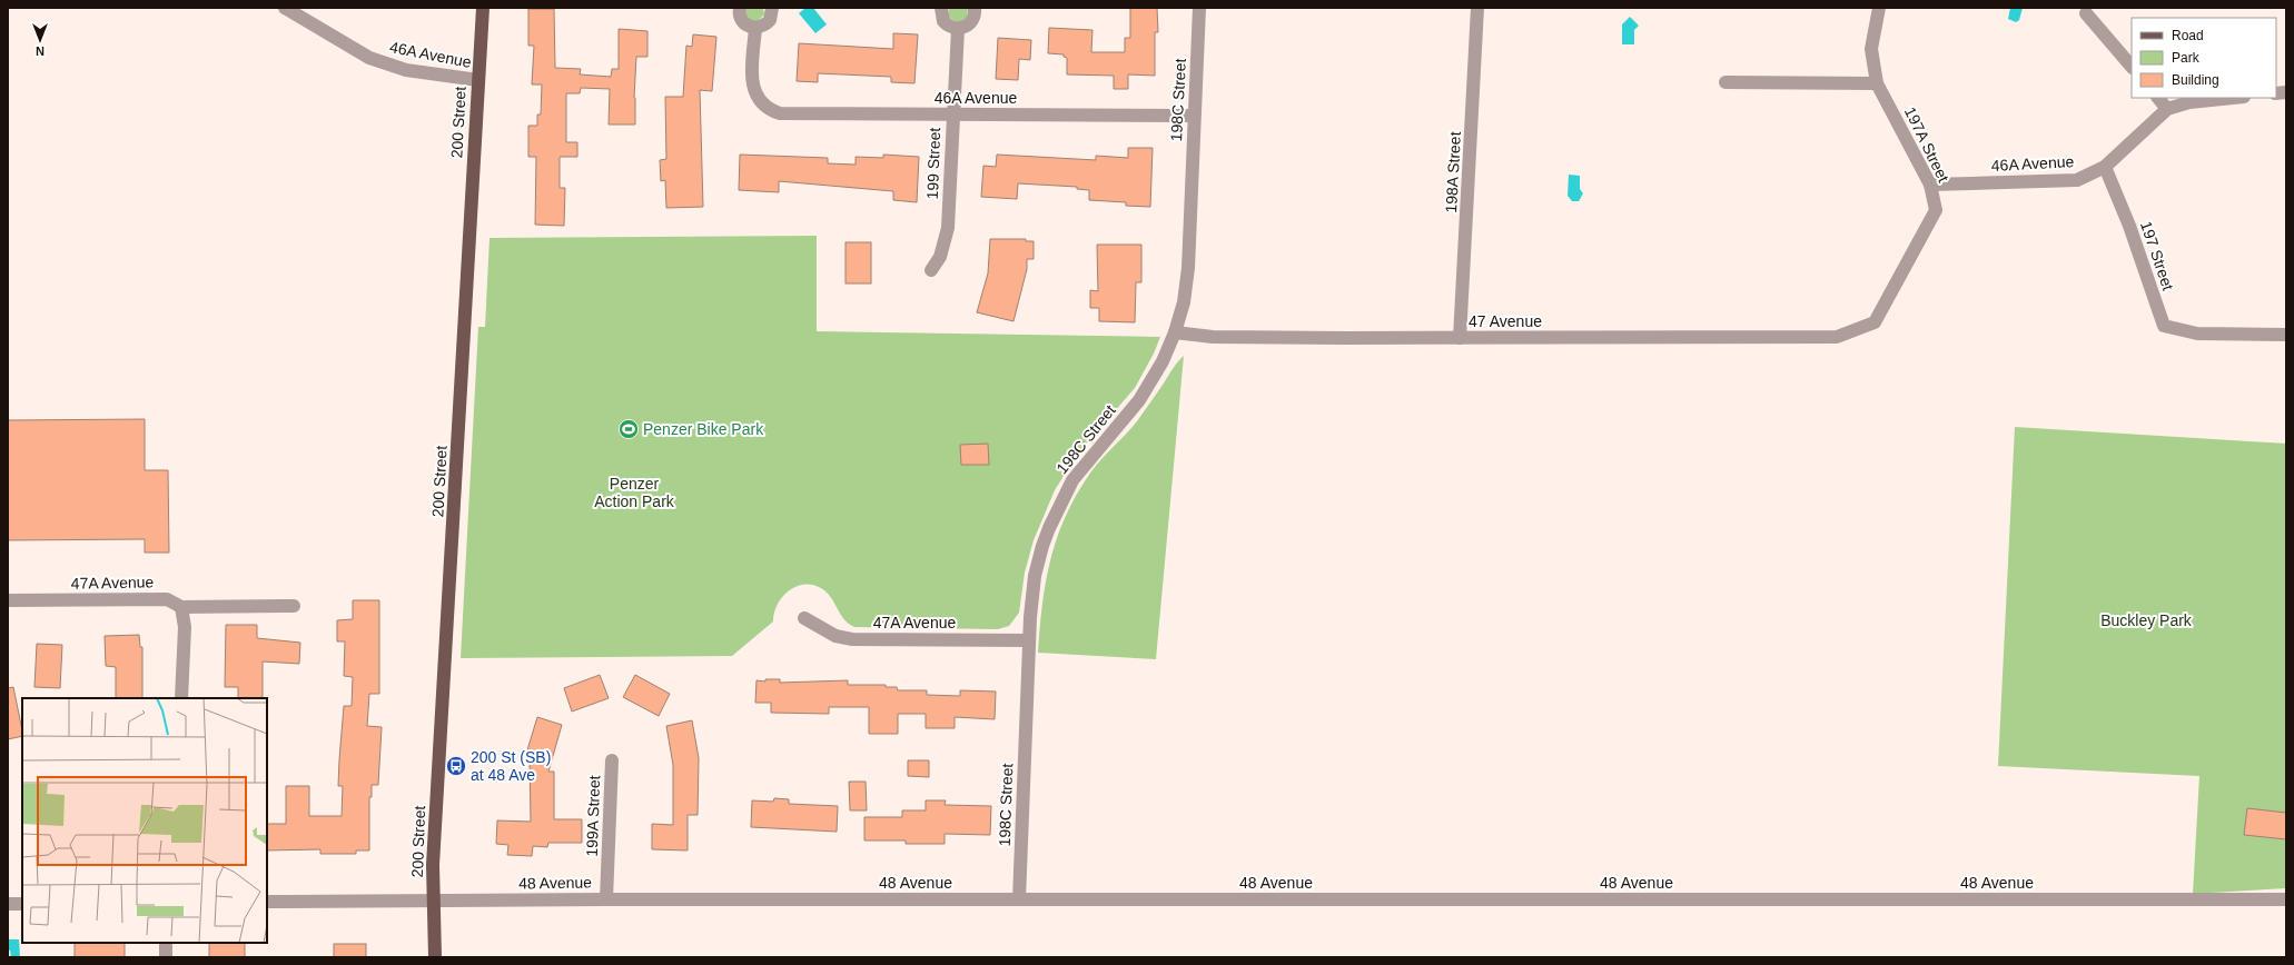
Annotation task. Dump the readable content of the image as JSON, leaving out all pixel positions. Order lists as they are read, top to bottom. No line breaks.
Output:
{"streets":{"main road":["200 Street"],"street":["46A Avenue","198C Street","197A Street","199 Street","198A Street","197 Street","47 Avenue","47A Avenue","199A Street","48 Avenue"]},"crossings":[["46A Avenue","198C Street"],["46A Avenue","200 Street"],["46A Avenue","197A Street"],["46A Avenue","199 Street"],["46A Avenue","197 Street"],["198C Street","47 Avenue"],["198C Street","47A Avenue"],["198C Street","48 Avenue"],["200 Street","48 Avenue"],["197A Street","47 Avenue"],["198A Street","47 Avenue"],["199A Street","48 Avenue"]],"parks":["Penzer Action Park","Buckley Park"],"places":{"sports":["Penzer Bike Park"],"bus stop":["200 St (SB) at 48 Ave"]},"legend":["Road","Park","Building"],"north":"bottom"}
